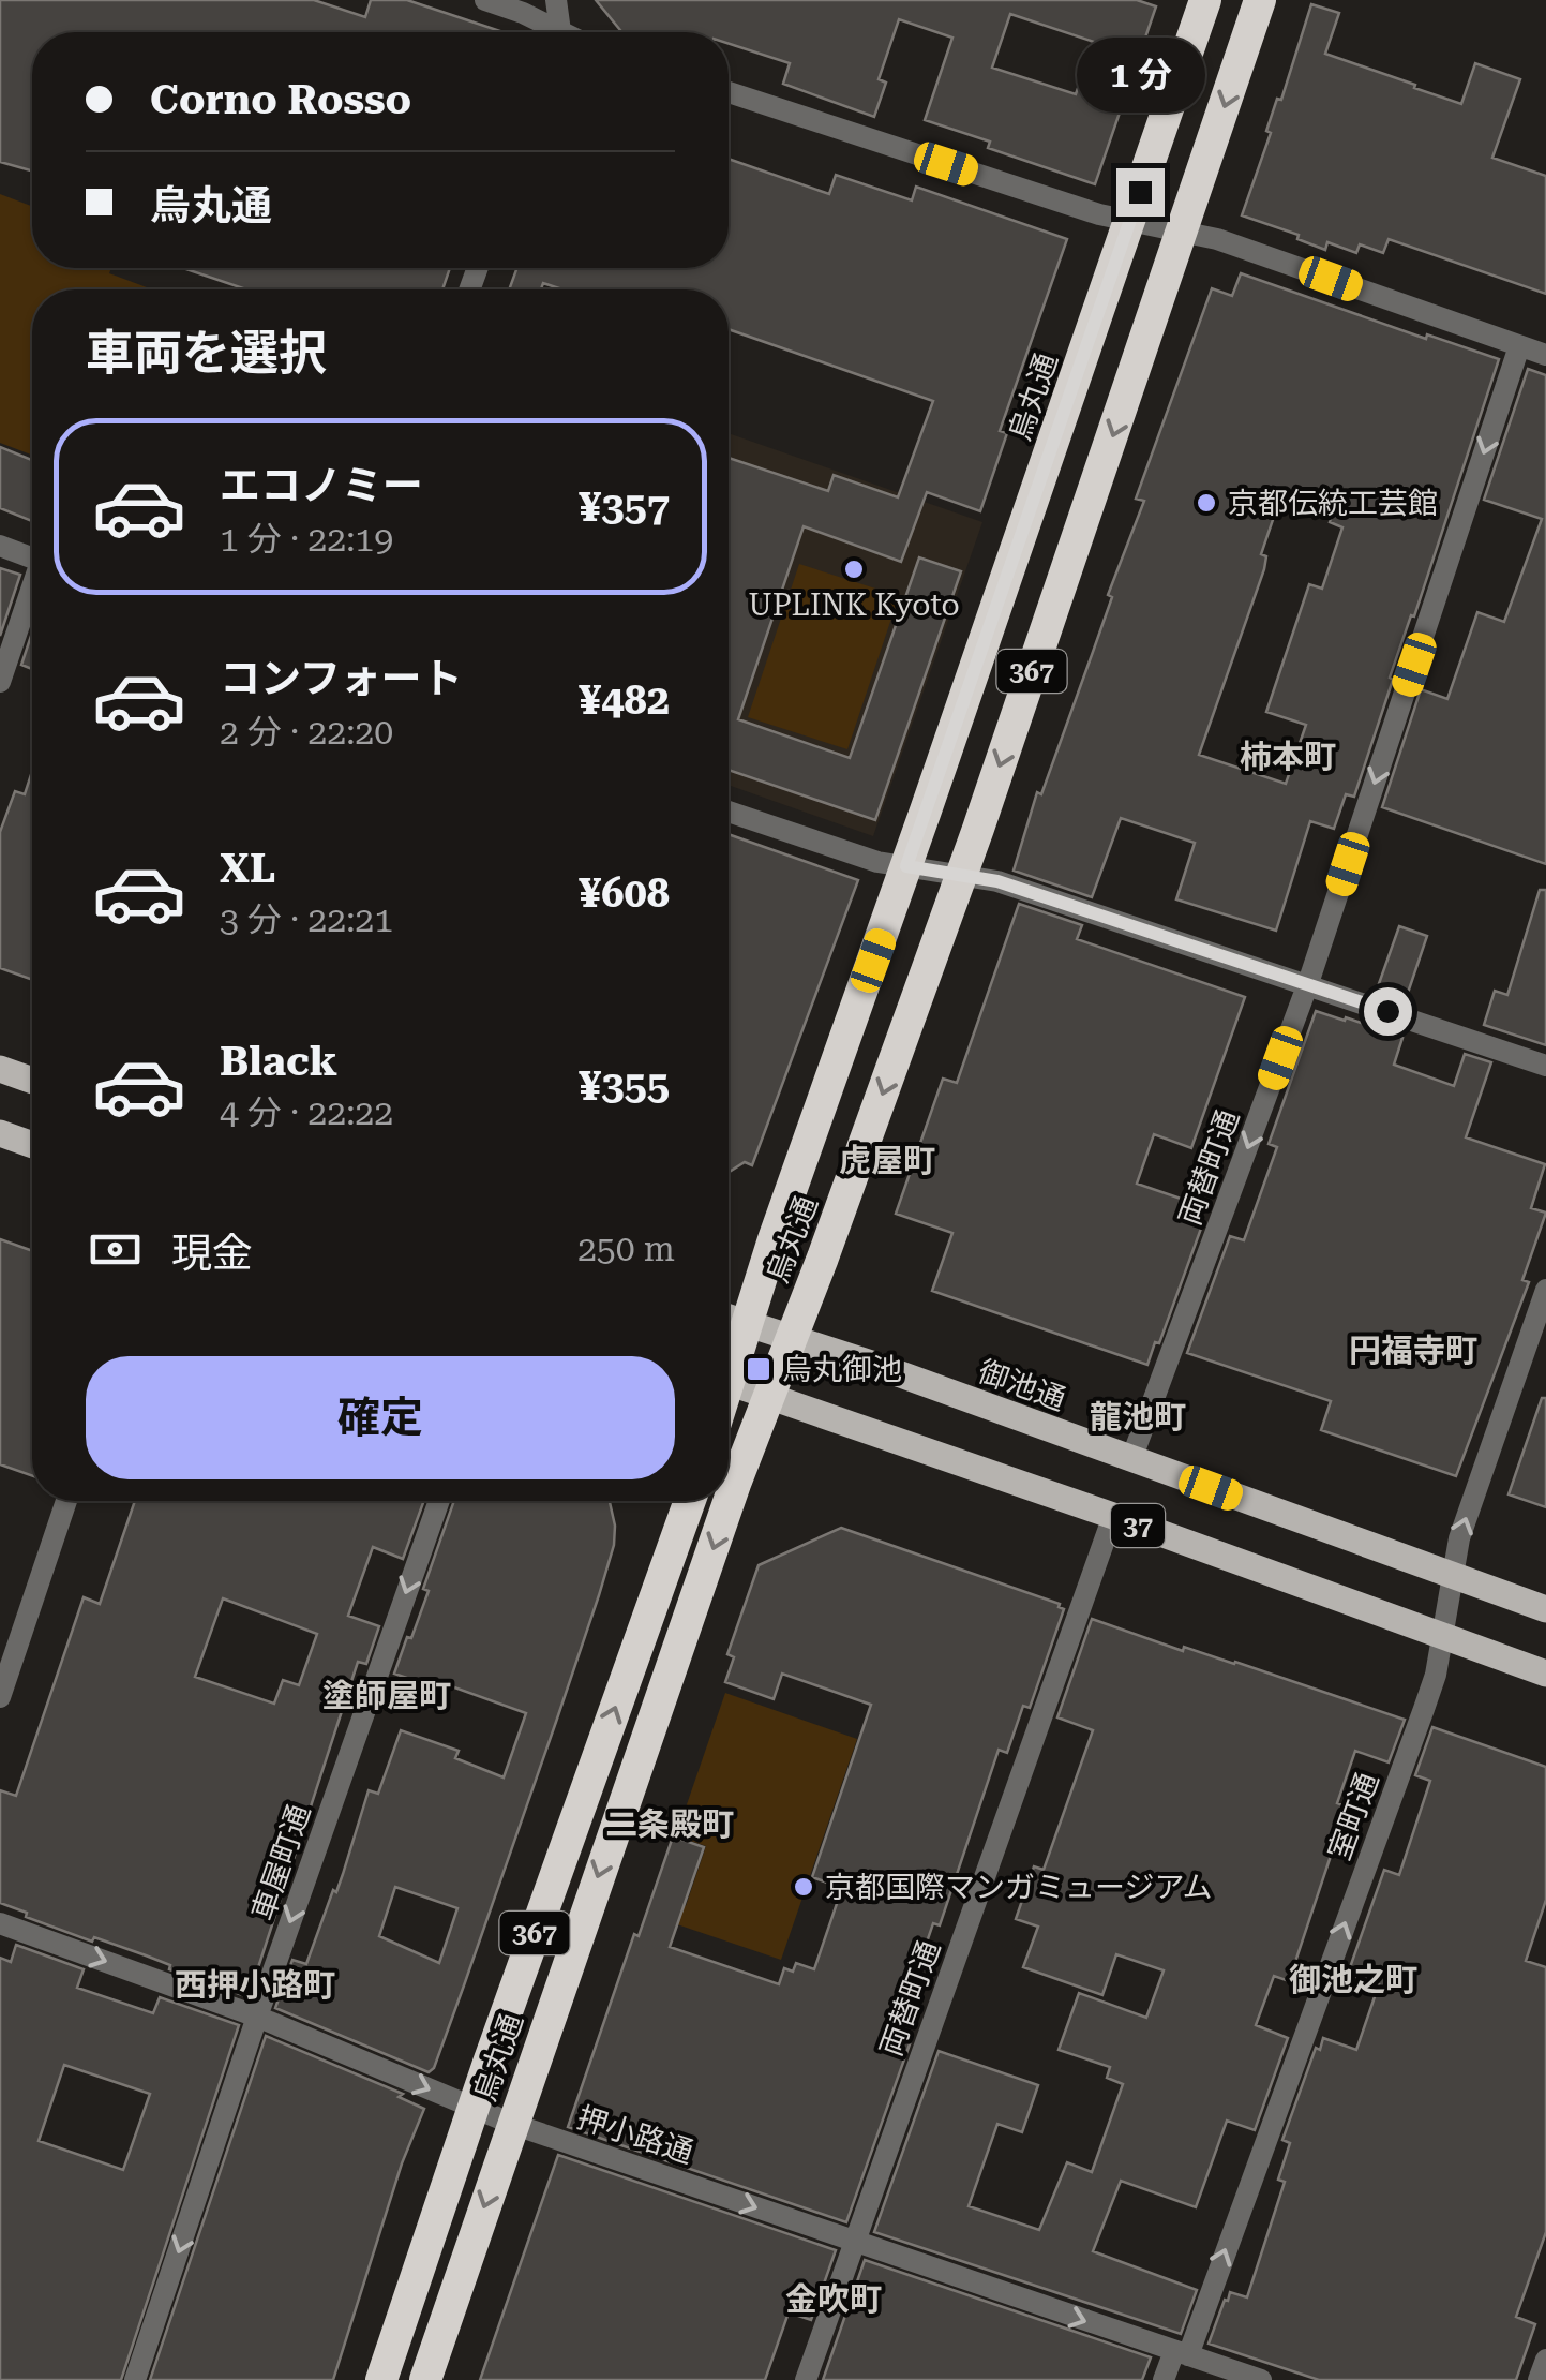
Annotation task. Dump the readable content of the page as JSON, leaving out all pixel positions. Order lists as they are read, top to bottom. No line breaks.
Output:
{"streets":{"highway":["烏丸通","367"],"main road":["御池通","37"],"street":["両替町通","室町通","車屋町通","押小路通"]},"crossings":[["烏丸通","御池通"],["烏丸通","37"],["烏丸通","押小路通"],["両替町通","御池通"],["両替町通","37"],["両替町通","押小路通"],["御池通","室町通"],["37","室町通"],["室町通","押小路通"],["車屋町通","押小路通"]],"one_way":["両替町通","室町通","車屋町通","押小路通"],"districts":["柿本町","虎屋町","円福寺町","龍池町","塗師屋町","二条殿町","御池之町","西押小路町","金吹町"],"places":{"other":["京都伝統工芸館","UPLINK Kyoto","京都国際マンガミュージアム"],"transit":["烏丸御池"]},"page":{"banner":["Corno Rosso","烏丸通"],"bubble":"1 分","heading":"車両を選択","list":[{"name":"エコノミー","note":"1 分 · 22:19","value":"¥357"},{"name":"コンフォート","note":"2 分 · 22:20","value":"¥482"},{"name":"XL","note":"3 分 · 22:21","value":"¥608"},{"name":"Black","note":"4 分 · 22:22","value":"¥355"}],"pay":["現金","250 m"],"buttons":"確定"}}
